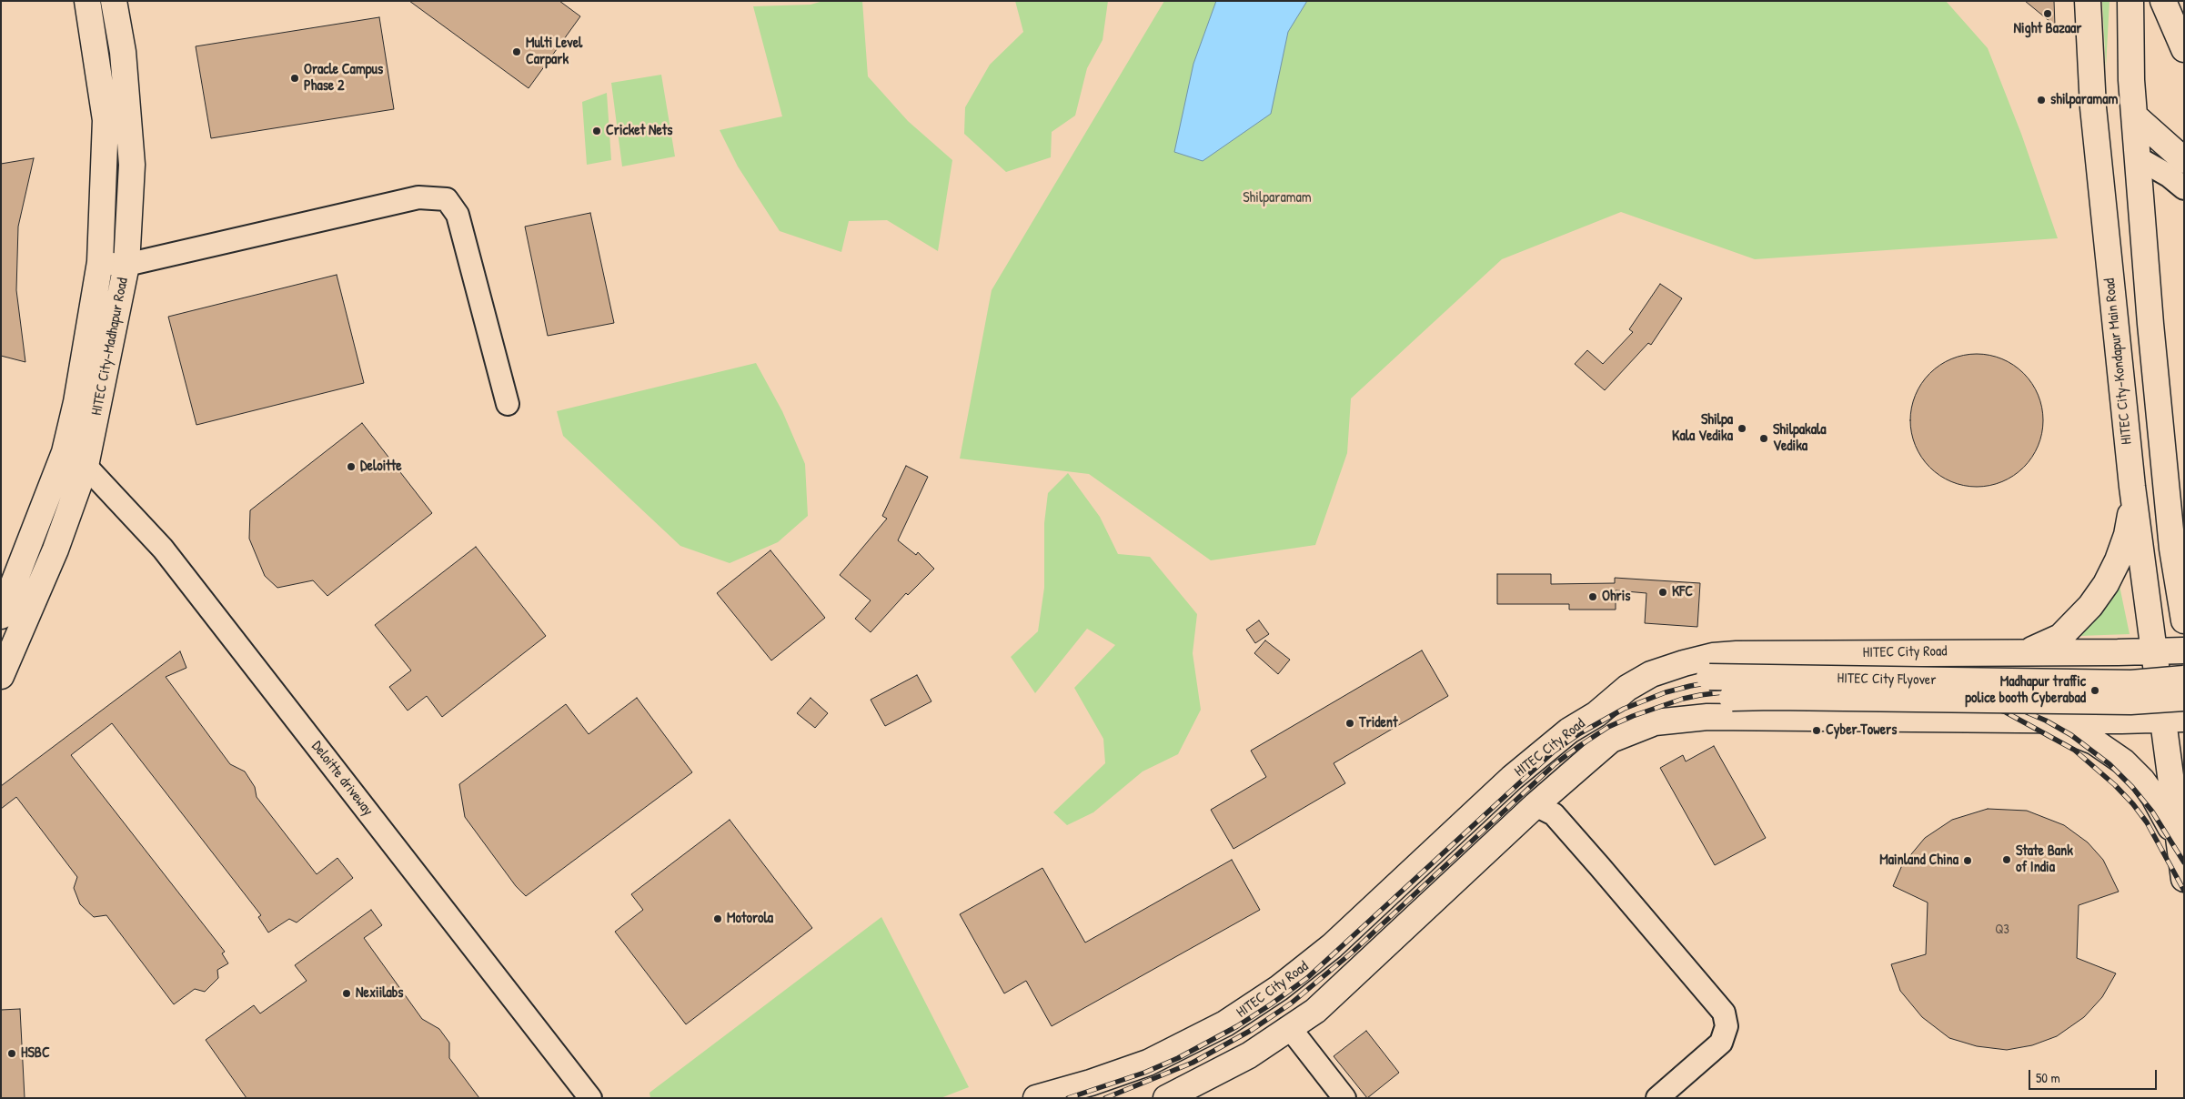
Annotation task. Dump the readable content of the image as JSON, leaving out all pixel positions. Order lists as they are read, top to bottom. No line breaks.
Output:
{"streets":{"main road":["HITEC City–Madhapur Road","HITEC City–Kondapur Main Road","HITEC City Road","HITEC City Flyover"],"street":["Deloitte driveway"]},"crossings":[["HITEC City–Madhapur Road","Deloitte driveway"],["HITEC City–Kondapur Main Road","HITEC City Road"],["HITEC City Road","HITEC City Flyover"]],"parks":["Shilparamam"],"places":["Night Bazaar","Multi Level Carpark","Oracle Campus Phase 2","shilparamam","Cricket Nets","Shilpa Kala Vedika","Shilpakala Vedika","Deloitte","KFC","Ohris","Madhapur traffic police booth Cyberabad","Trident","Cyber Towers","State Bank of India","Mainland China","Motorola","Nexiilabs","HSBC"],"house_numbers":["Q3"],"scale_bar":"50 m"}
